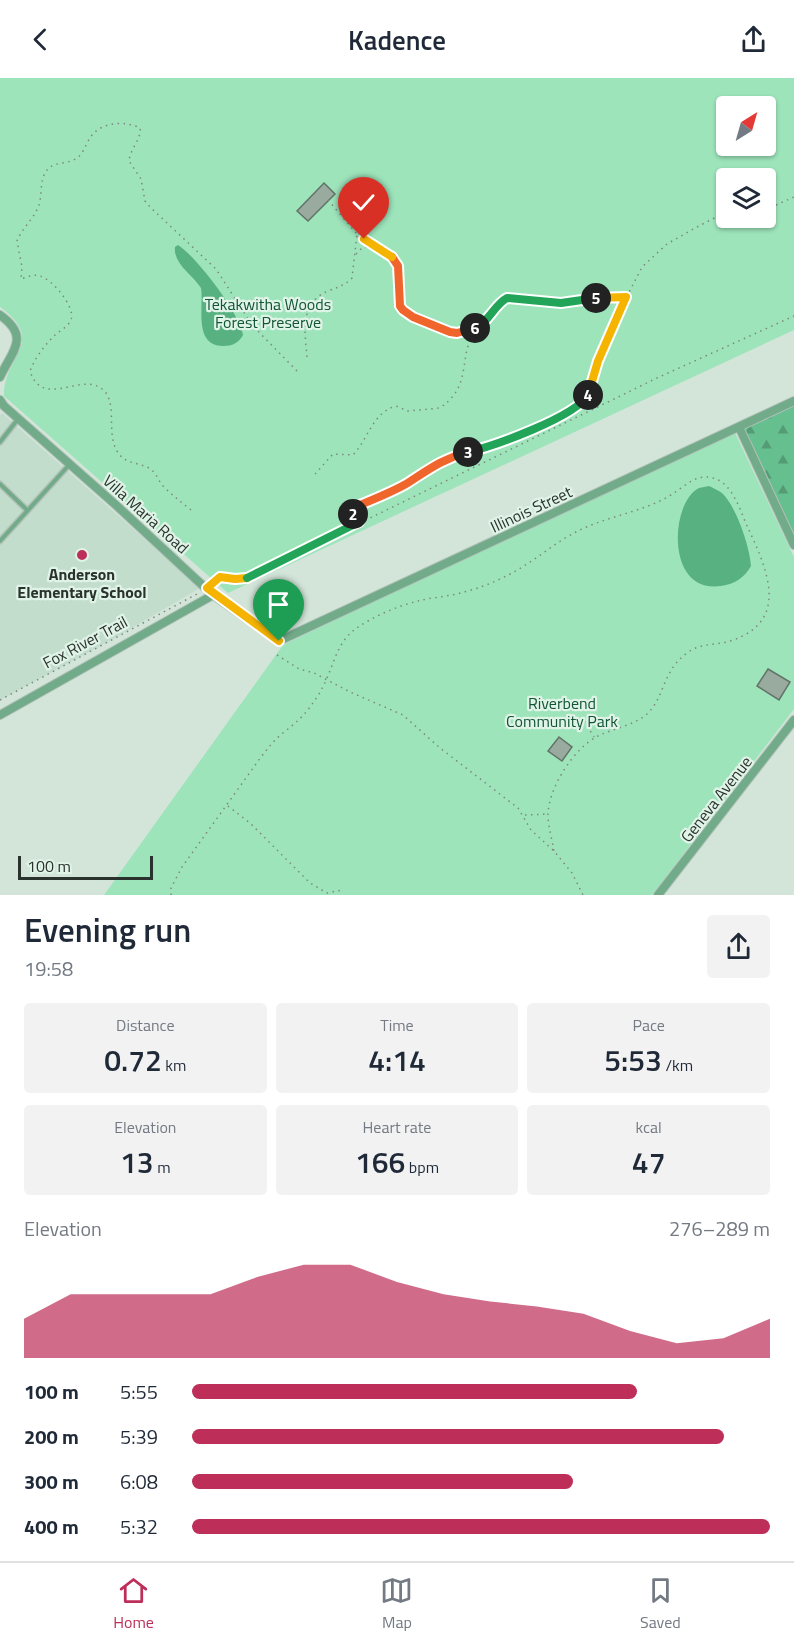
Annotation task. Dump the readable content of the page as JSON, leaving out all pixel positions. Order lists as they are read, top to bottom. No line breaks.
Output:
{"streets":{"street":["Illinois Street","Villa Maria Road","Geneva Avenue"],"path":["Fox River Trail"]},"crossings":[["Illinois Street","Villa Maria Road"],["Villa Maria Road","Fox River Trail"]],"parks":["Tekakwitha Woods Forest Preserve","Riverbend Community Park"],"places":["Anderson Elementary School"],"scale_bar":"100 m","north":"top right","page":{"header":"Kadence","pins":["5","6","4","3","2"],"scale":"100 m","heading":["Evening run","19:58"],"stats":[["Distance","0.72 km"],["Time","4:14"],["Pace","5:53 /km"],["Elevation","13 m"],["Heart rate","166 bpm"],["kcal","47"]],"chart":["Elevation","276–289 m"],"list":[{"name":"100 m","note":"5:55"},{"name":"200 m","note":"5:39"},{"name":"300 m","note":"6:08"},{"name":"400 m","note":"5:32"}],"tabs":["Home","Map","Saved"]}}
